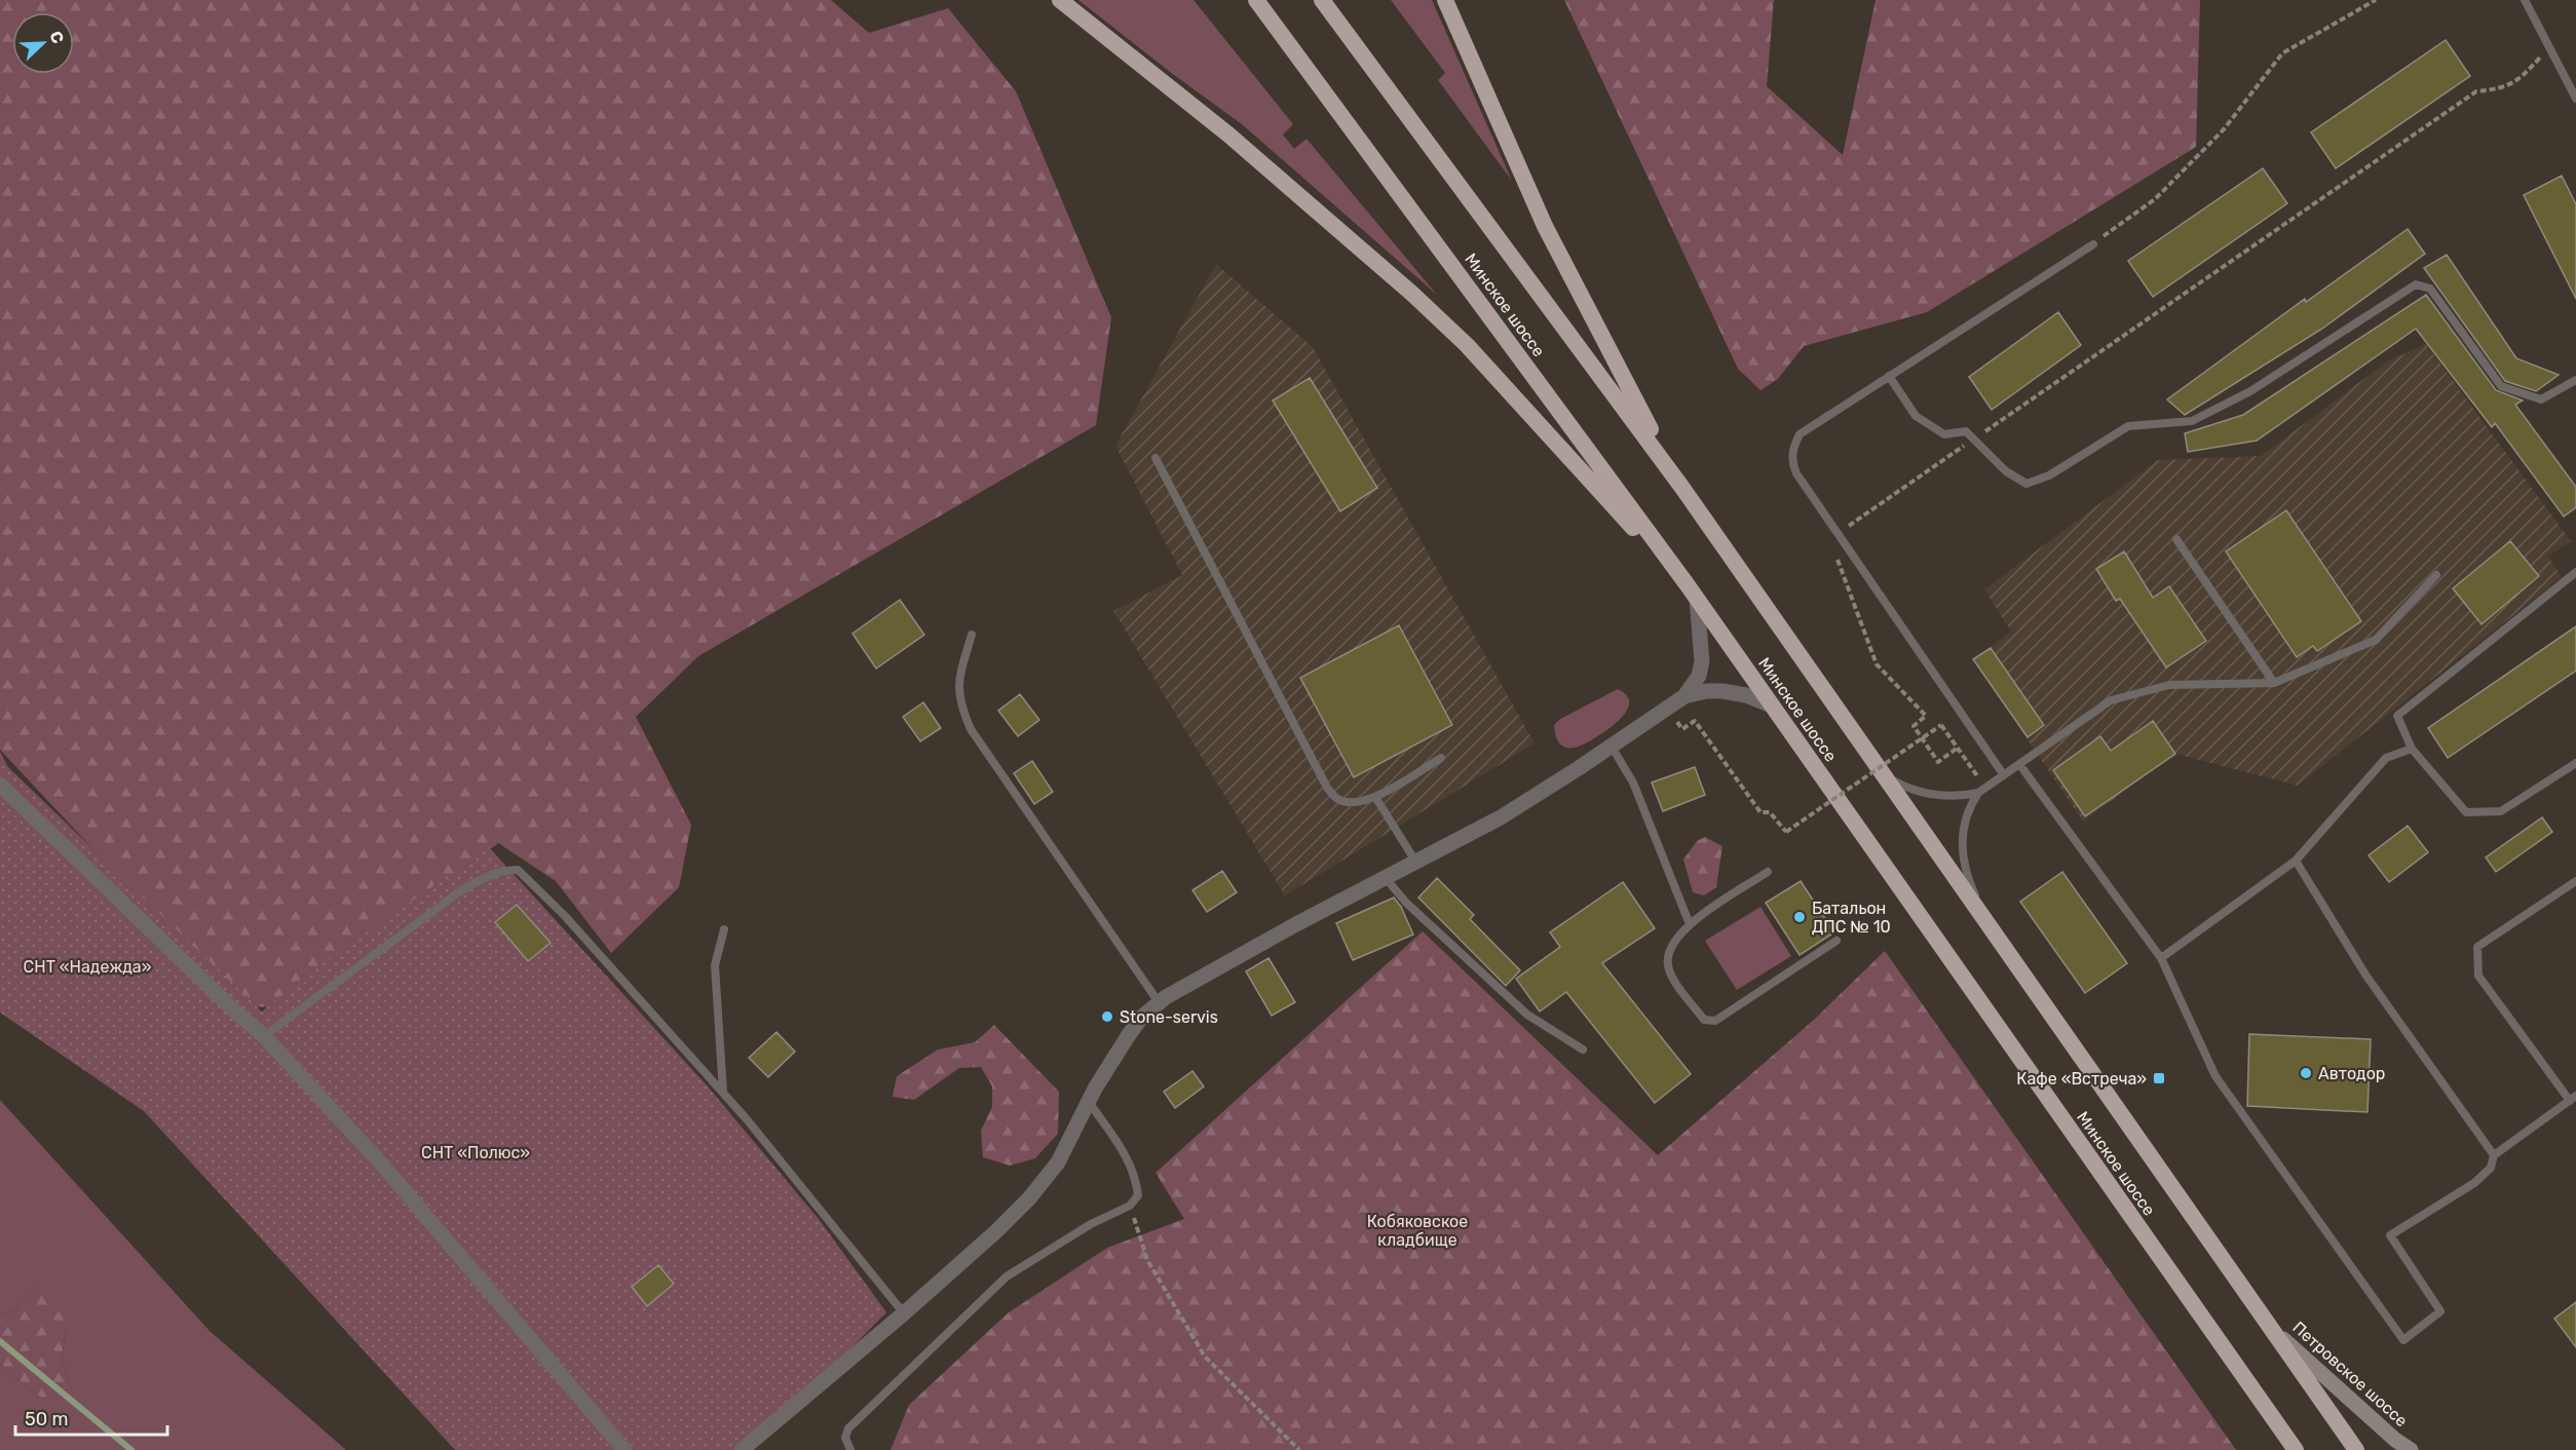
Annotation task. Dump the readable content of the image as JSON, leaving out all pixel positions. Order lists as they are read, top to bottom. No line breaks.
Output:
{"streets":{"highway":["Минское шоссе"],"main road":["Петровское шоссе"]},"crossings":[["Минское шоссе","Петровское шоссе"]],"parks":["СНТ «Надежда»","СНТ «Полюс»","Кобяковское кладбище"],"places":{"other":["Батальон ДПС № 10","Stone-servis","Автодор"],"transit":["Кафе «Встреча»"]},"scale_bar":"50 m","north":"top right"}
